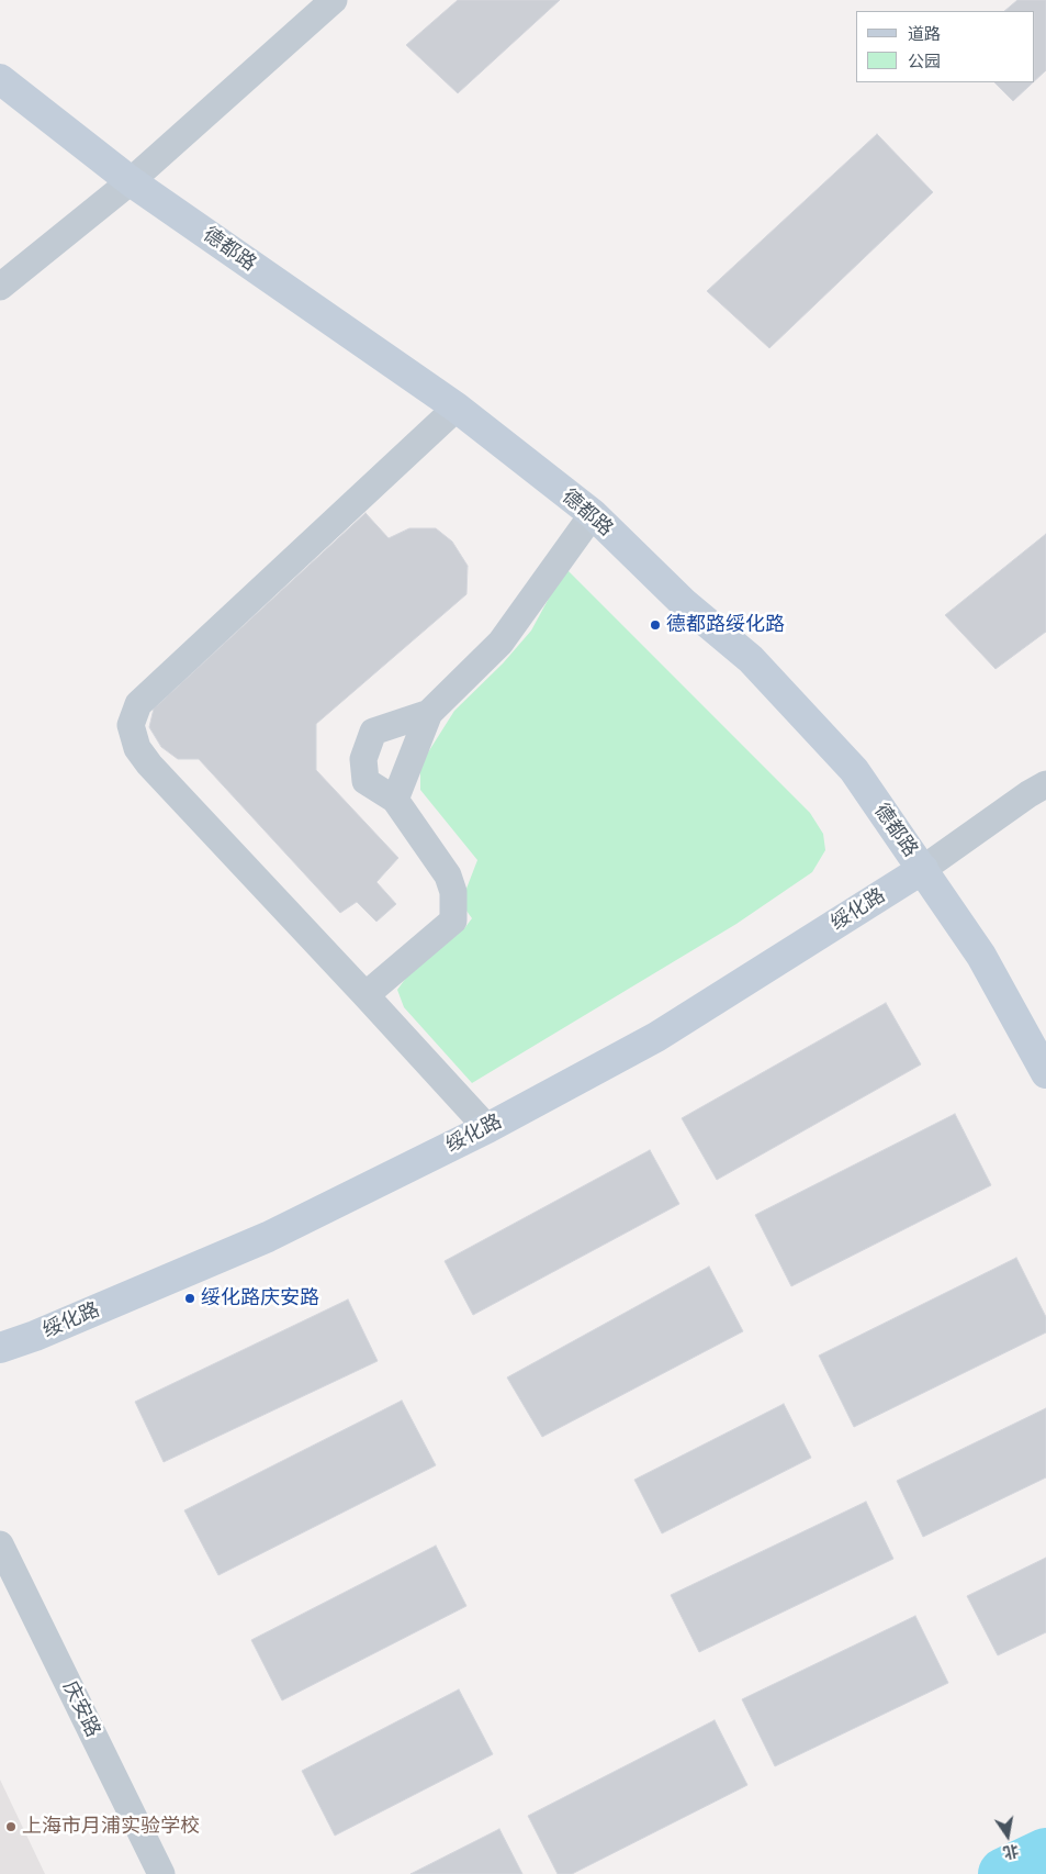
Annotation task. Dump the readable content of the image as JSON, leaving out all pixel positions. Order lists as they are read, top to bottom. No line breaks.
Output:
{"streets":{"street":["德都路","绥化路","庆安路"]},"crossings":[["德都路","绥化路"]],"places":["德都路绥化路","绥化路庆安路","上海市月浦实验学校"],"legend":["道路","公园"],"north":"bottom"}
